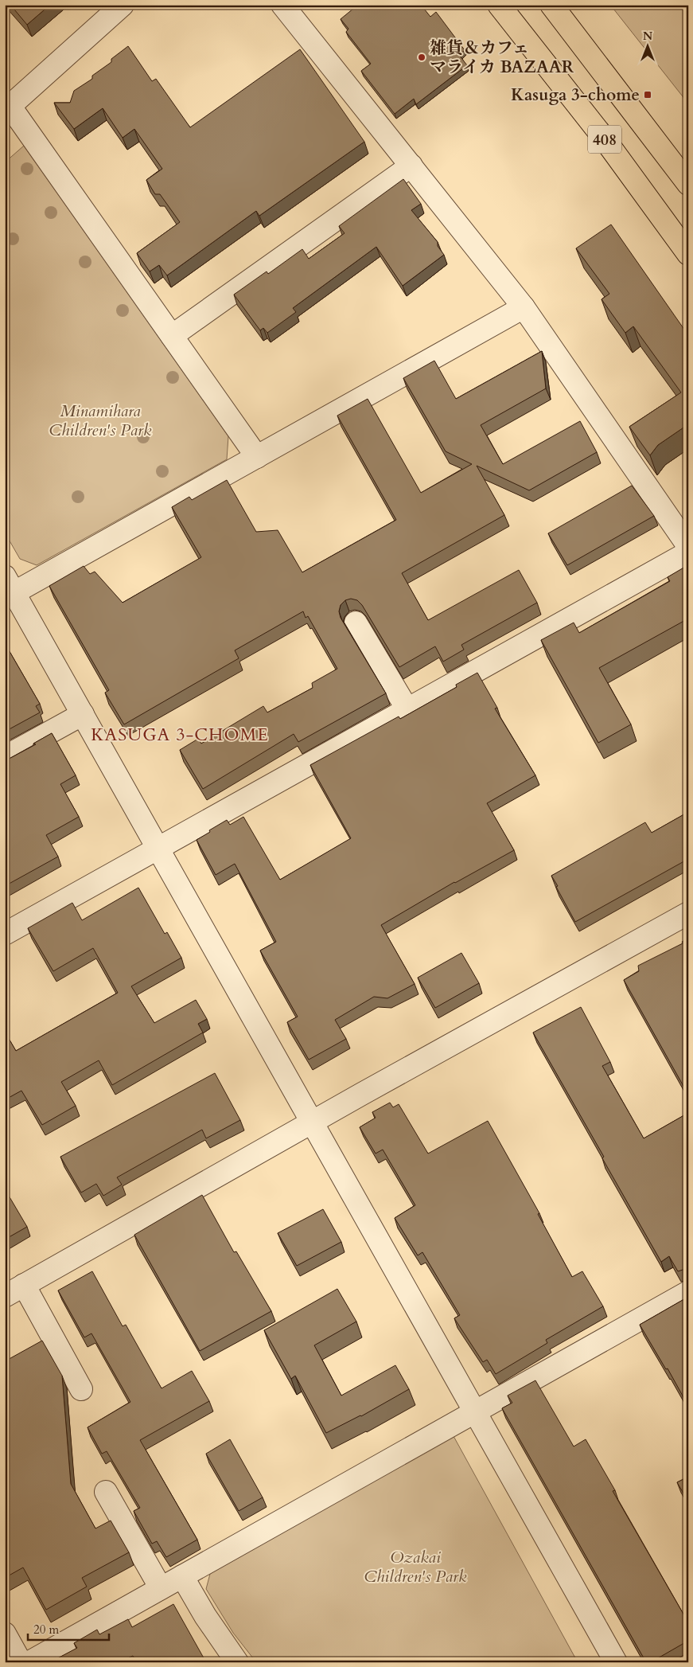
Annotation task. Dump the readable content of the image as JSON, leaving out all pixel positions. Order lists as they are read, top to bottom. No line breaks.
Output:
{"streets":{"highway":["408"]},"districts":["KASUGA 3-CHOME"],"parks":["Minamihara Children's Park","Ozakai Children's Park"],"places":{"other":["雑貨＆カフェ マライカ BAZAAR"],"transit":["Kasuga 3-chome"]},"scale_bar":"20 m","north":"top"}
